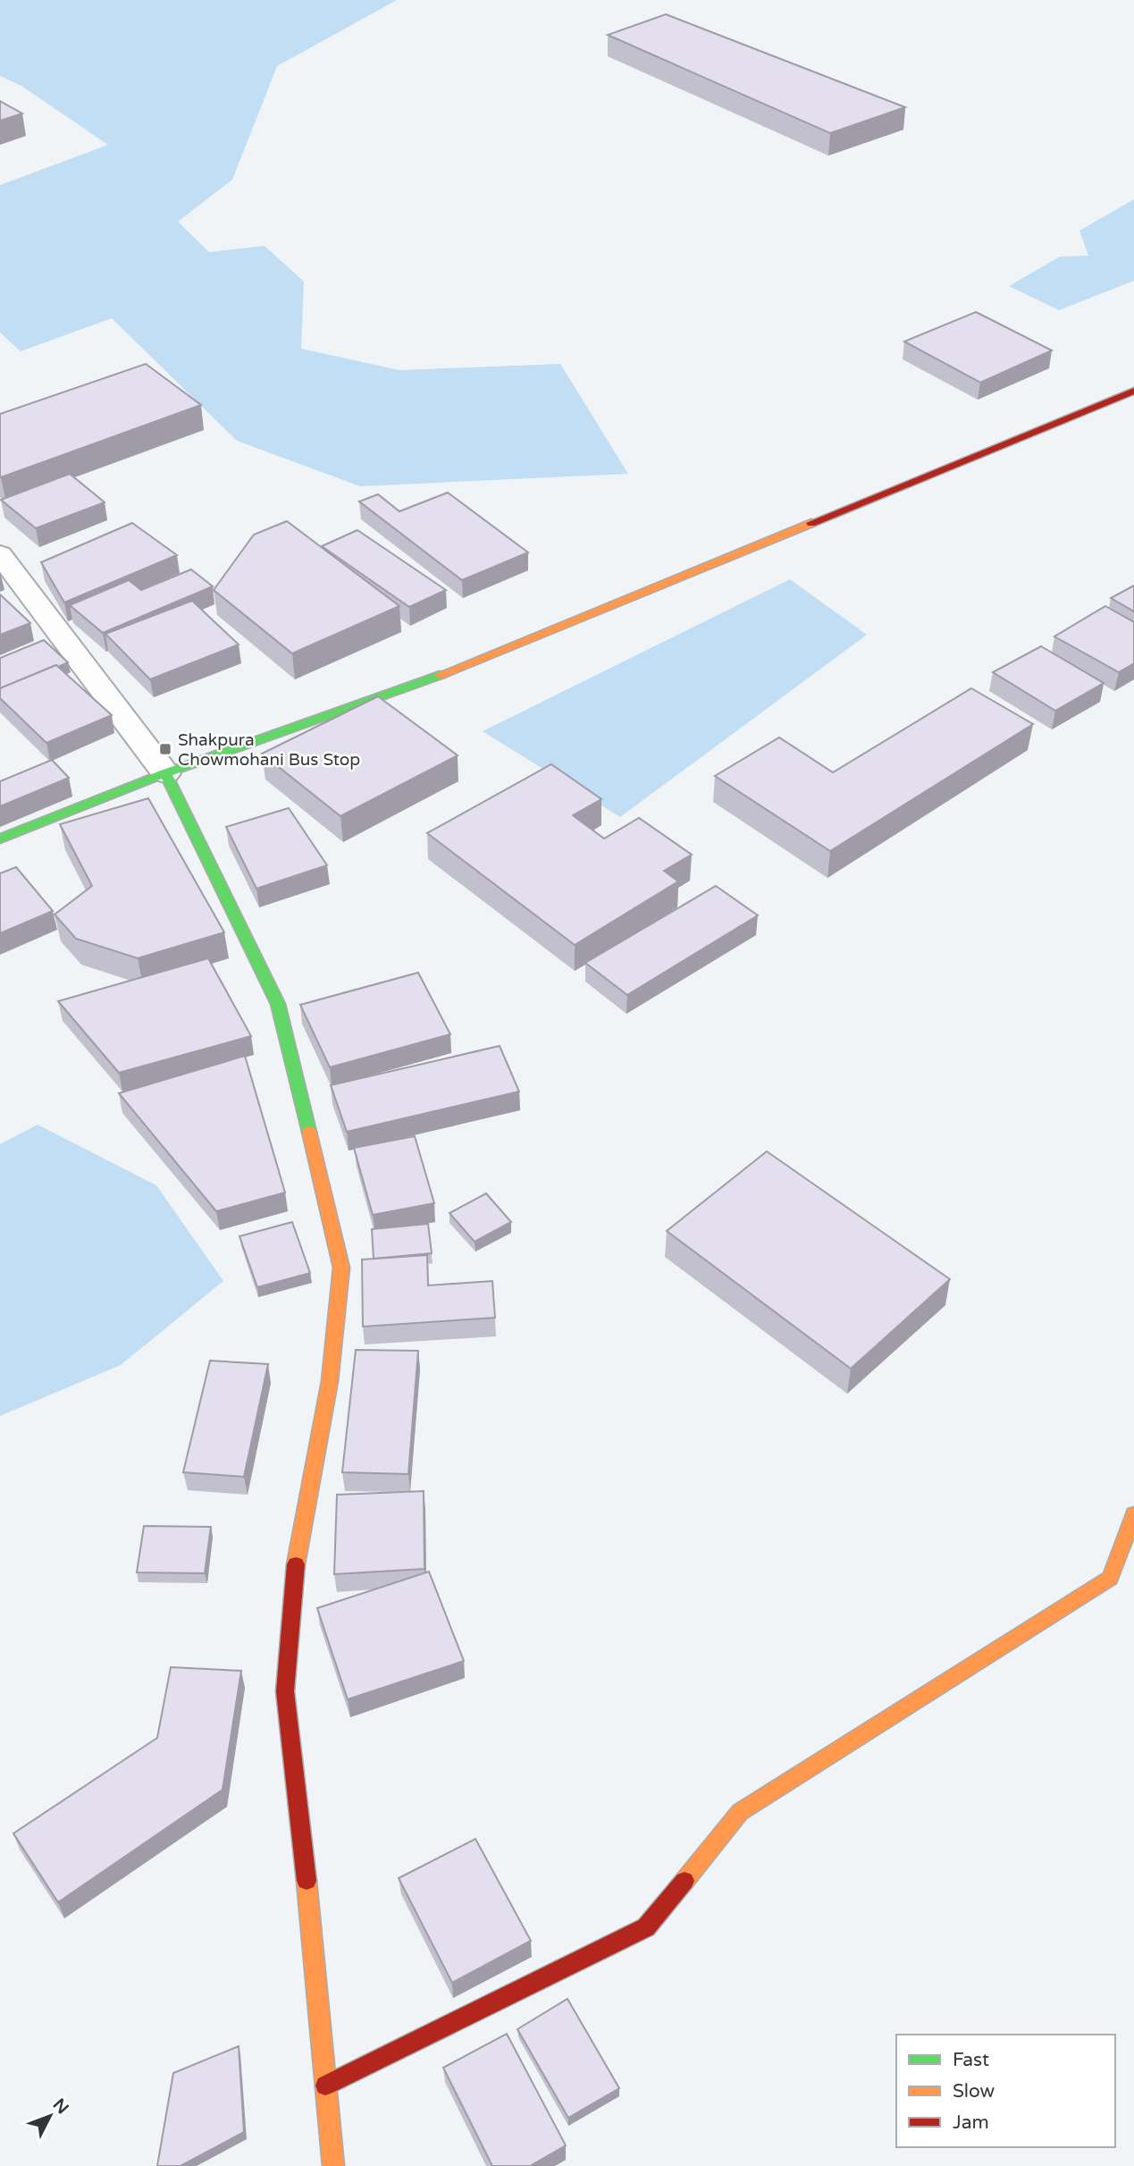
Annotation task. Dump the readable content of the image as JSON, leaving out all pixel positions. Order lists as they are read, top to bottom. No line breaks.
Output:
{"places":{"transit":["Shakpura Chowmohani Bus Stop"]},"legend":["Fast","Slow","Jam"],"north":"top right"}
